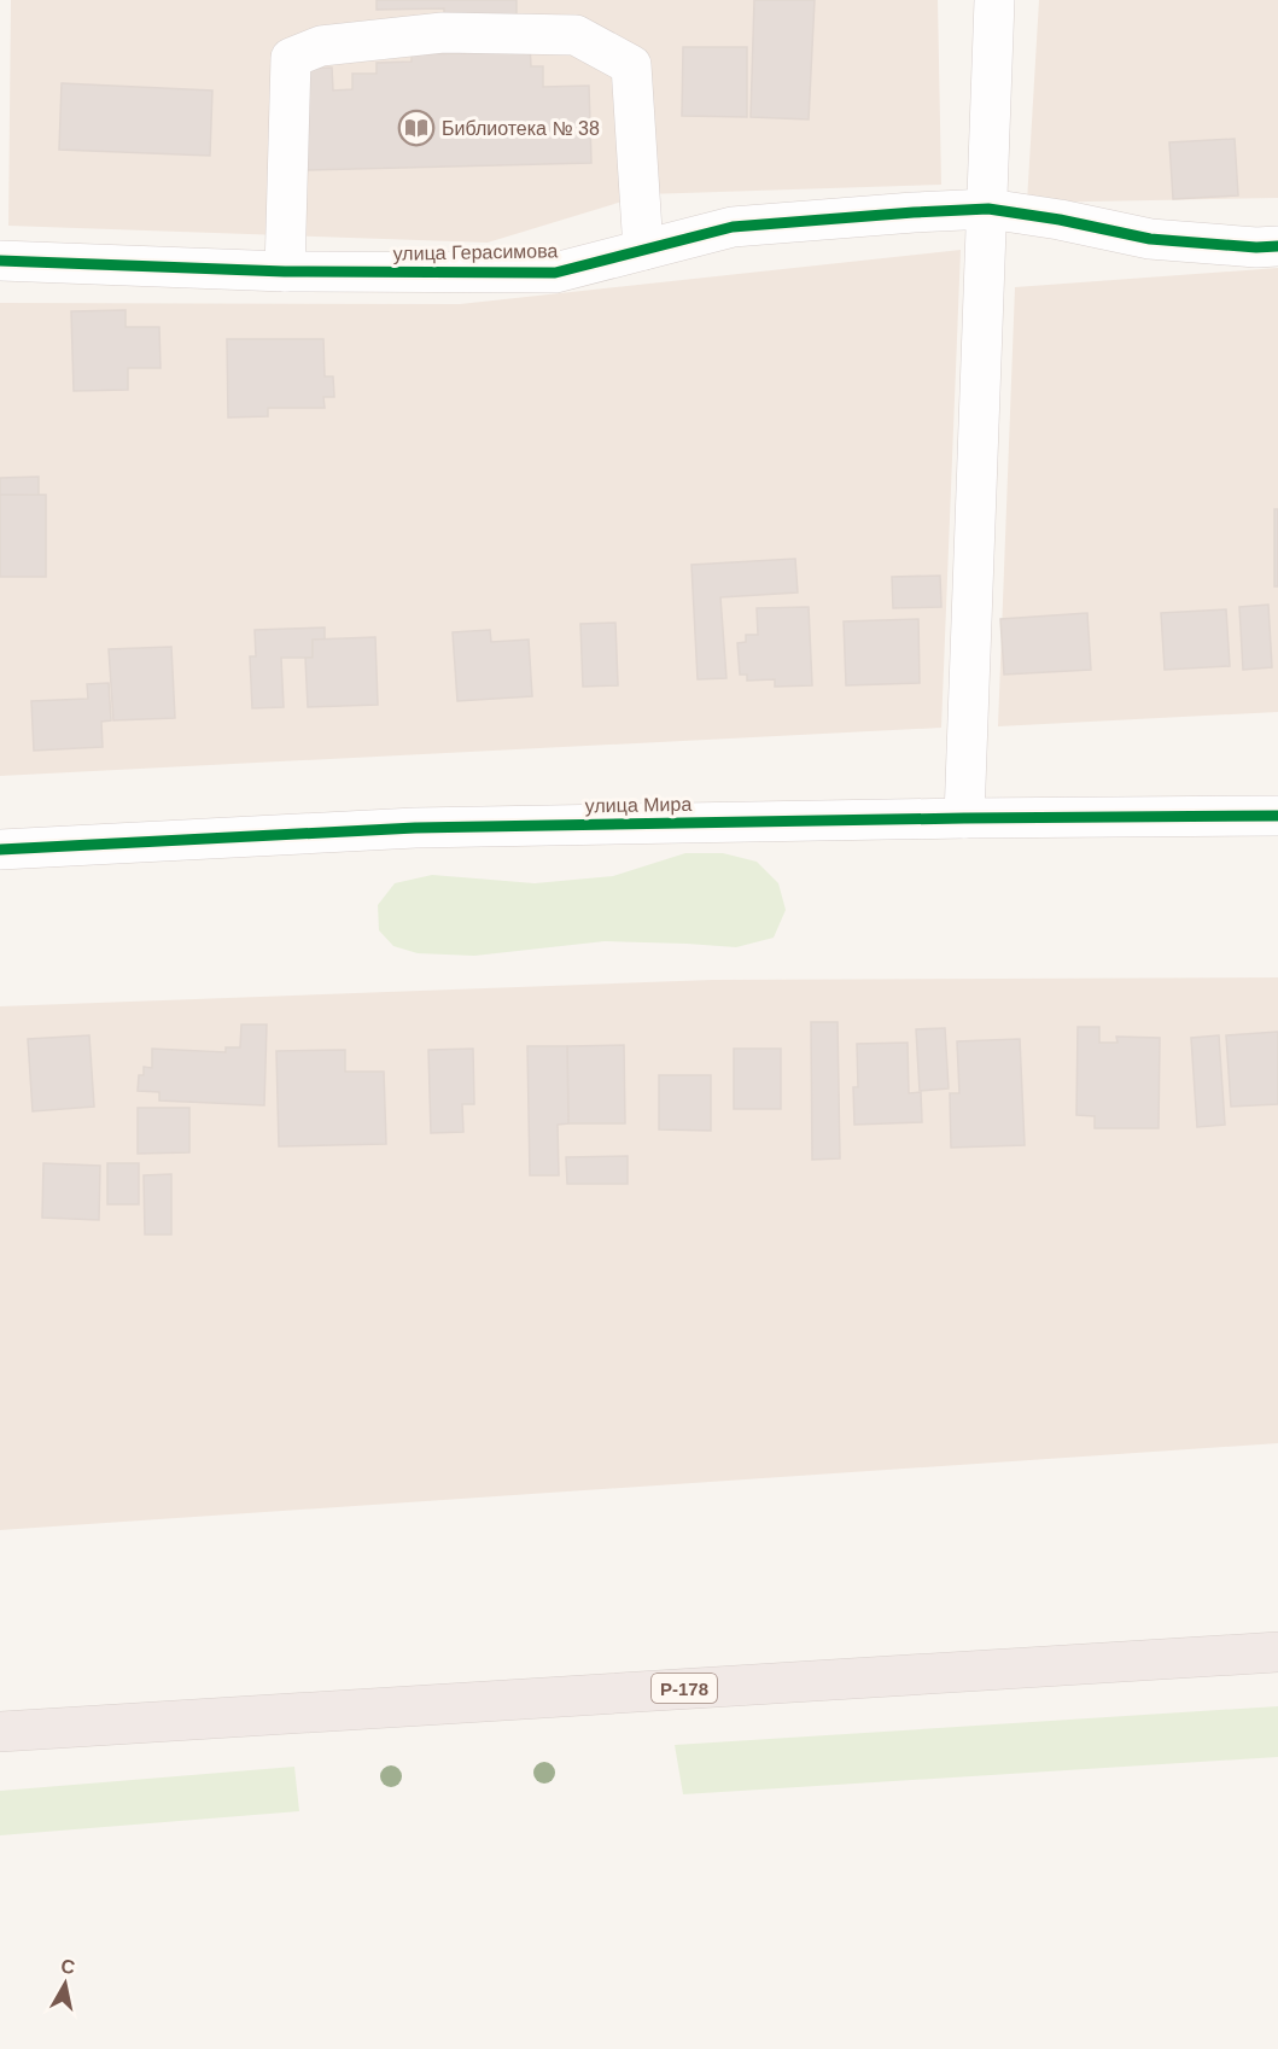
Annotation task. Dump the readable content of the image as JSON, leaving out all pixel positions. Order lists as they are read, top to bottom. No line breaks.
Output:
{"streets":{"highway":["Р-178"],"street":["улица Герасимова","улица Мира"]},"places":{"library":["Библиотека № 38"]},"north":"top"}
